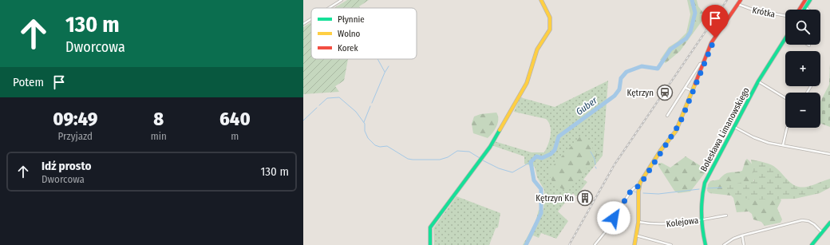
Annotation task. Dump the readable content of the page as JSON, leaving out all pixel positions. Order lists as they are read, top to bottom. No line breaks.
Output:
{"streets":{"street":["Krótka","Bolesława Limanowskiego","Kolejowa"]},"crossings":[["Bolesława Limanowskiego","Kolejowa"]],"water":["Guber"],"places":{"station":["Kętrzyn"],"building":["Kętrzyn Kn"]},"legend":["Płynnie","Wolno","Korek"],"page":{"turn":["130 m","Dworcowa"],"map_buttons":["+","−"],"then":"Potem","eta":["09:49","Przyjazd","8","min","640","m"],"list":[{"name":"Idź prosto","note":"Dworcowa","value":"130 m"}]}}
